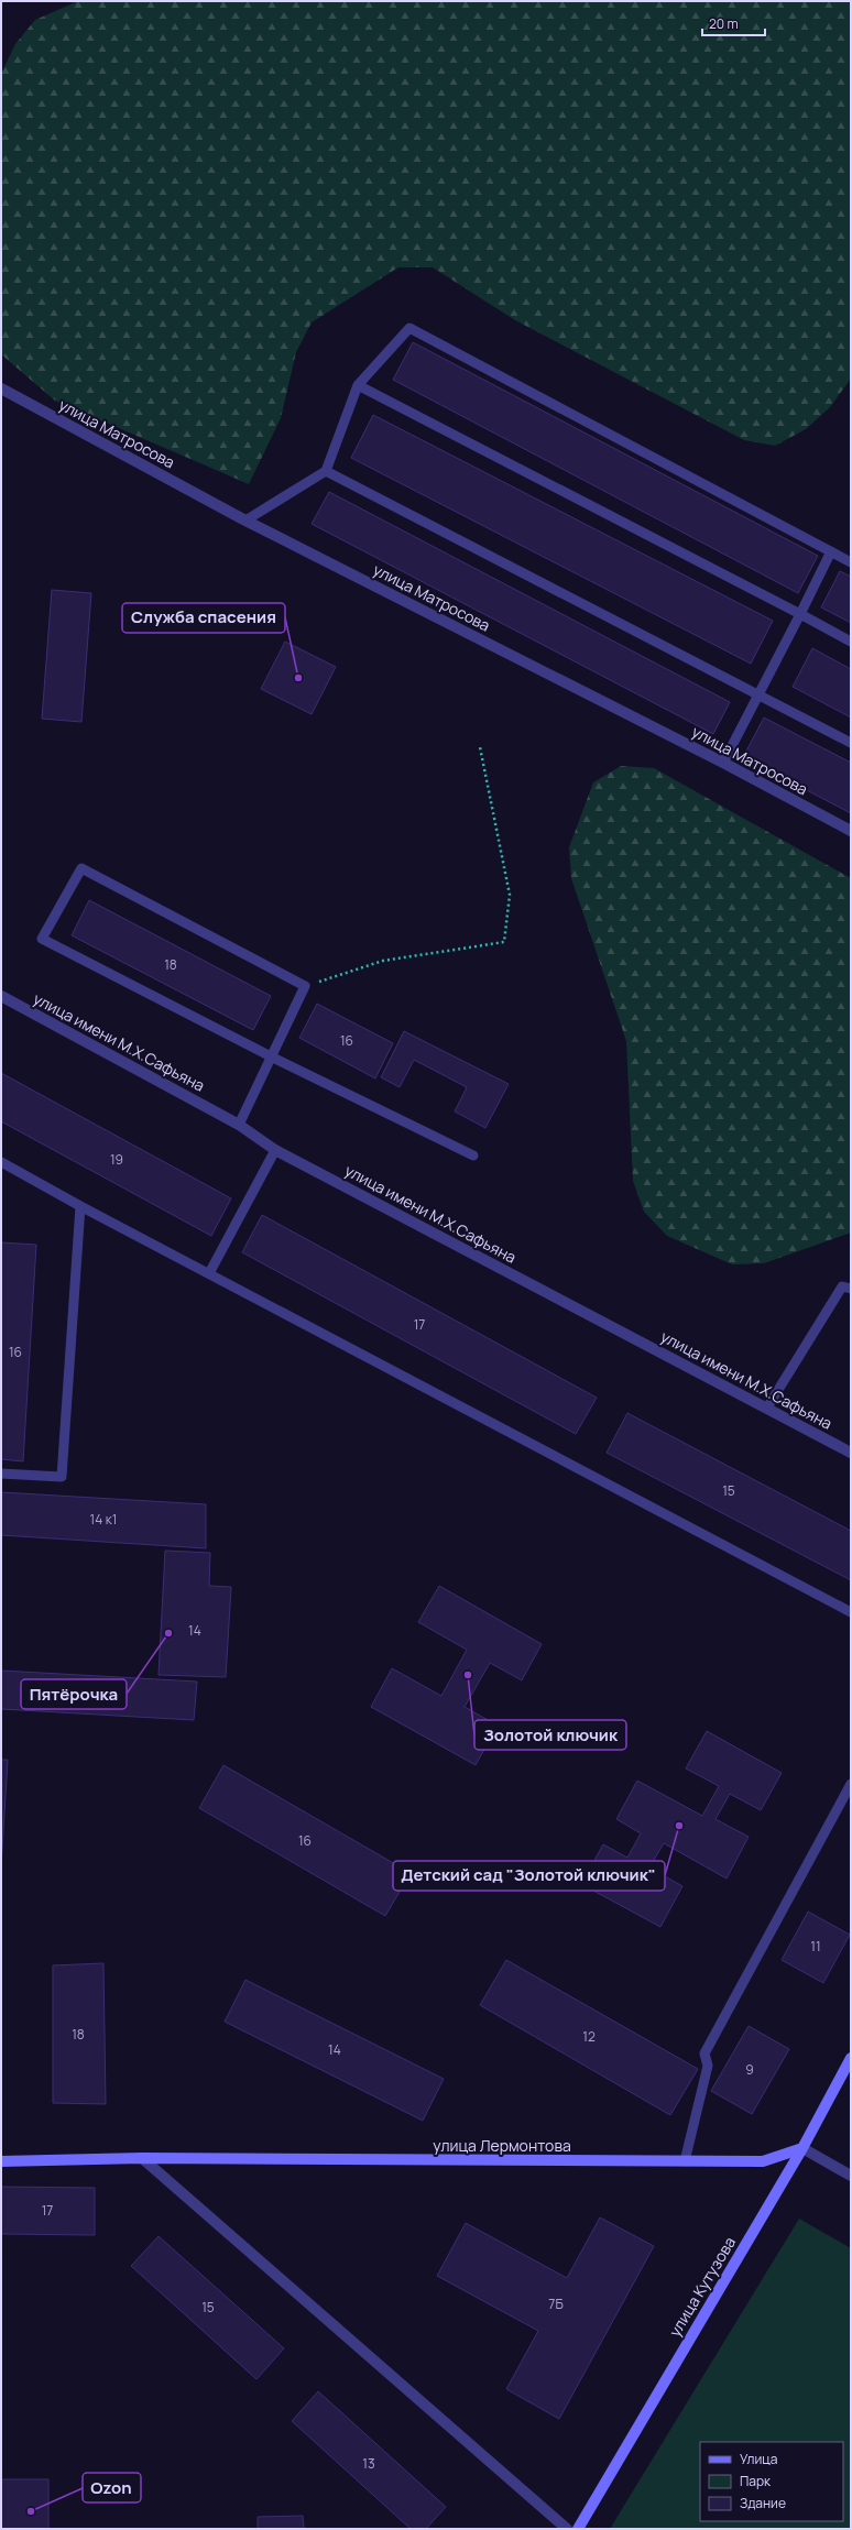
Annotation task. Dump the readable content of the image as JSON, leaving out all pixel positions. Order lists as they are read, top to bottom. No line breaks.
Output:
{"streets":{"street":["улица Матросова","улица имени М.Х.Сафьяна","улица Лермонтова","улица Кутузова"]},"crossings":[["улица Лермонтова","улица Кутузова"]],"places":["Служба спасения","Пятёрочка","Золотой ключик","Детский сад \"Золотой ключик\"","Ozon"],"house_numbers":["18","16","19","17","16","15","14 к1","14","16","11","18","12","14","9","17","7Б","15","13"],"legend":["Улица","Парк","Здание"],"scale_bar":"20 m"}
